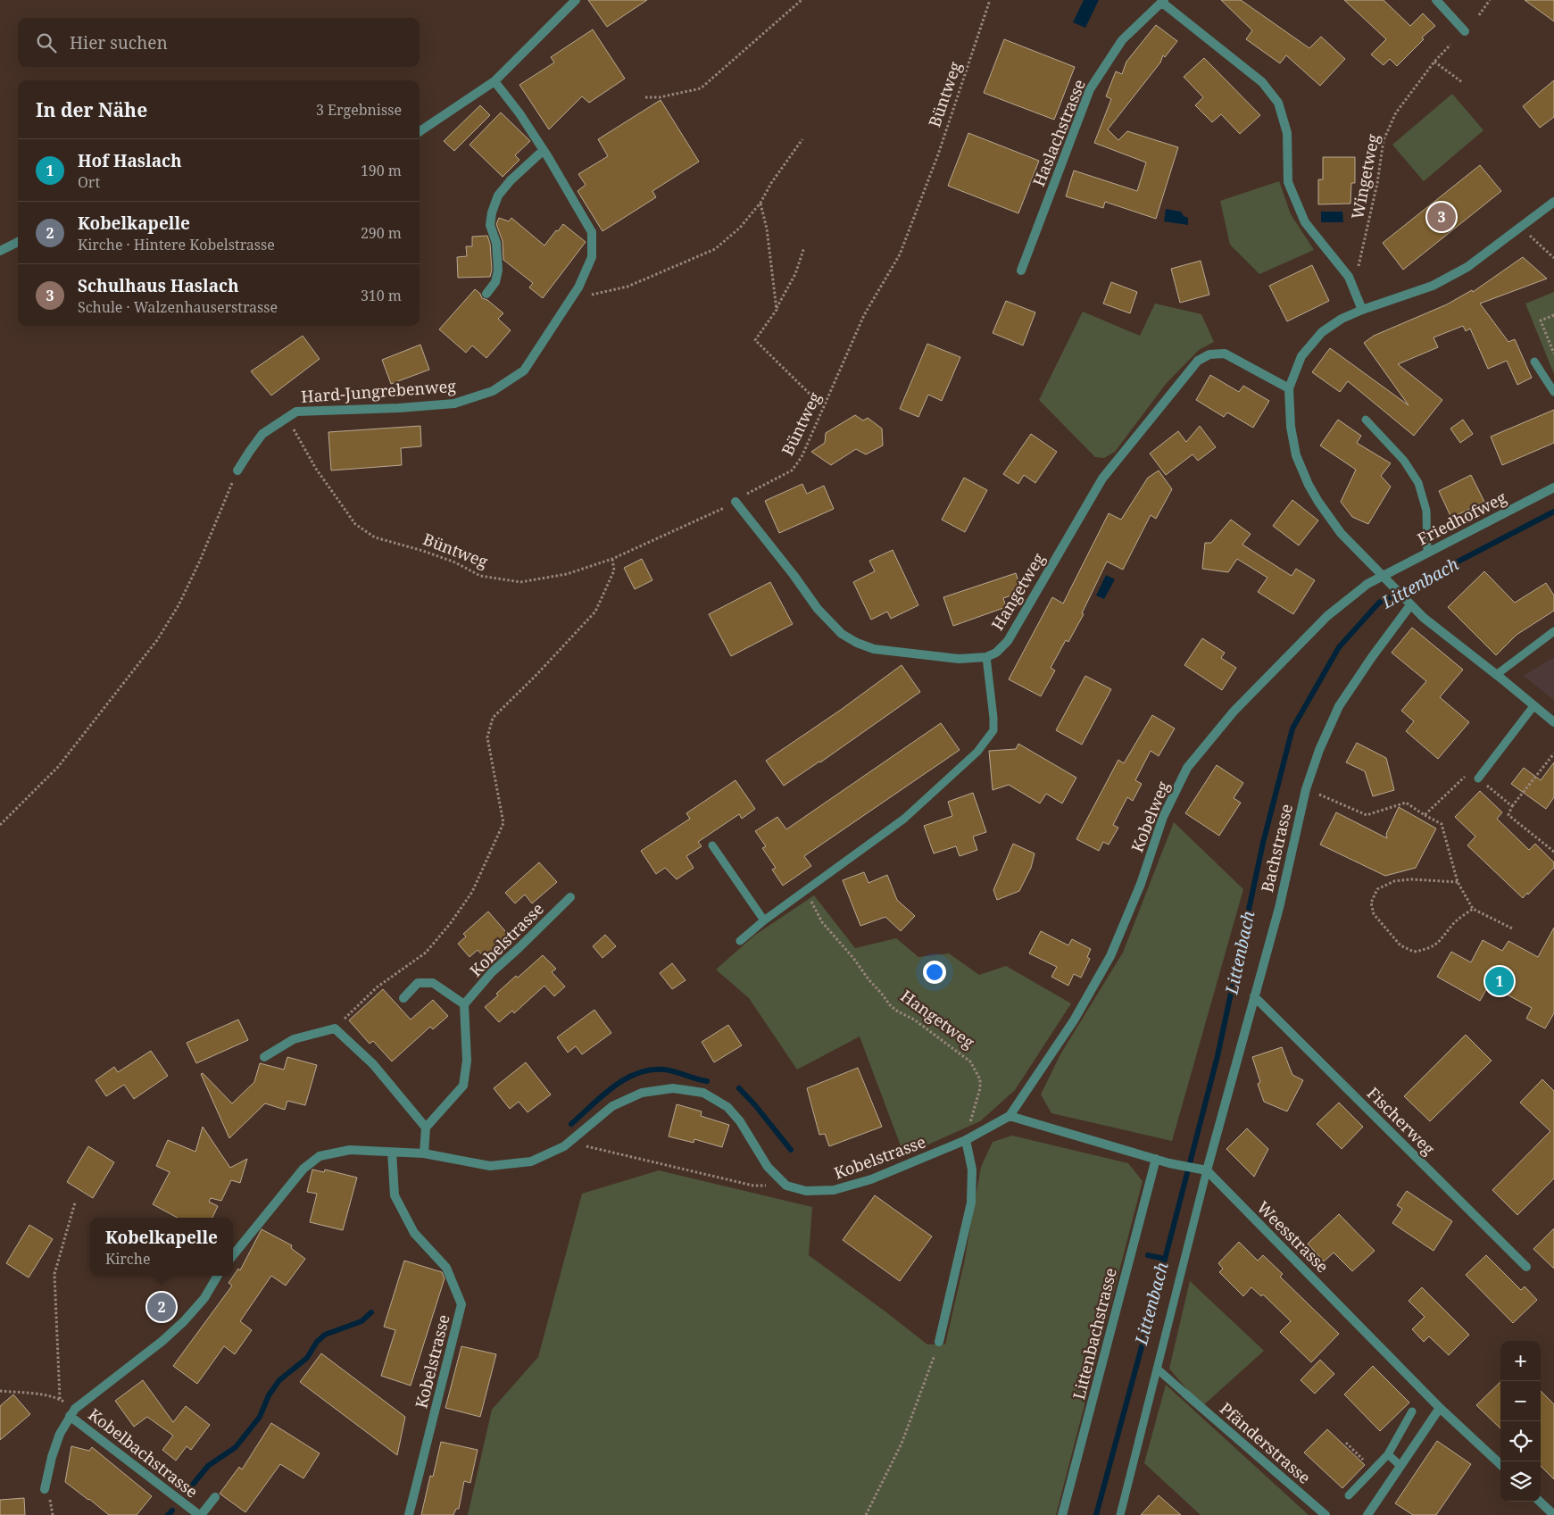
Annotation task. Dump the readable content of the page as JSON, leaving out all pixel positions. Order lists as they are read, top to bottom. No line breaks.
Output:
{"streets":{"street":["Haslachstrasse","Hard-Jungrebenweg","Friedhofweg","Hangetweg","Kobelweg","Bachstrasse","Kobelstrasse","Fischerweg","Weesstrasse","Littenbachstrasse","Pfänderstrasse","Kobelbachstrasse"],"path":["Büntweg","Wingetweg"]},"crossings":[["Büntweg","Hard-Jungrebenweg"],["Friedhofweg","Kobelweg"],["Hangetweg","Kobelstrasse"],["Kobelweg","Kobelstrasse"],["Bachstrasse","Fischerweg"],["Bachstrasse","Weesstrasse"]],"water":["Littenbach"],"page":{"search":"Hier suchen","heading":["In der Nähe","3 Ergebnisse"],"list":[{"mark":"1","name":"Hof Haslach","note":"Ort","value":"190 m"},{"mark":"2","name":"Kobelkapelle","note":"Kirche · Hintere Kobelstrasse","value":"290 m"},{"mark":"3","name":"Schulhaus Haslach","note":"Schule · Walzenhauserstrasse","value":"310 m"}],"pins":["3","1","2"],"popup":["Kobelkapelle","Kirche"],"map_buttons":["+","−"]}}
